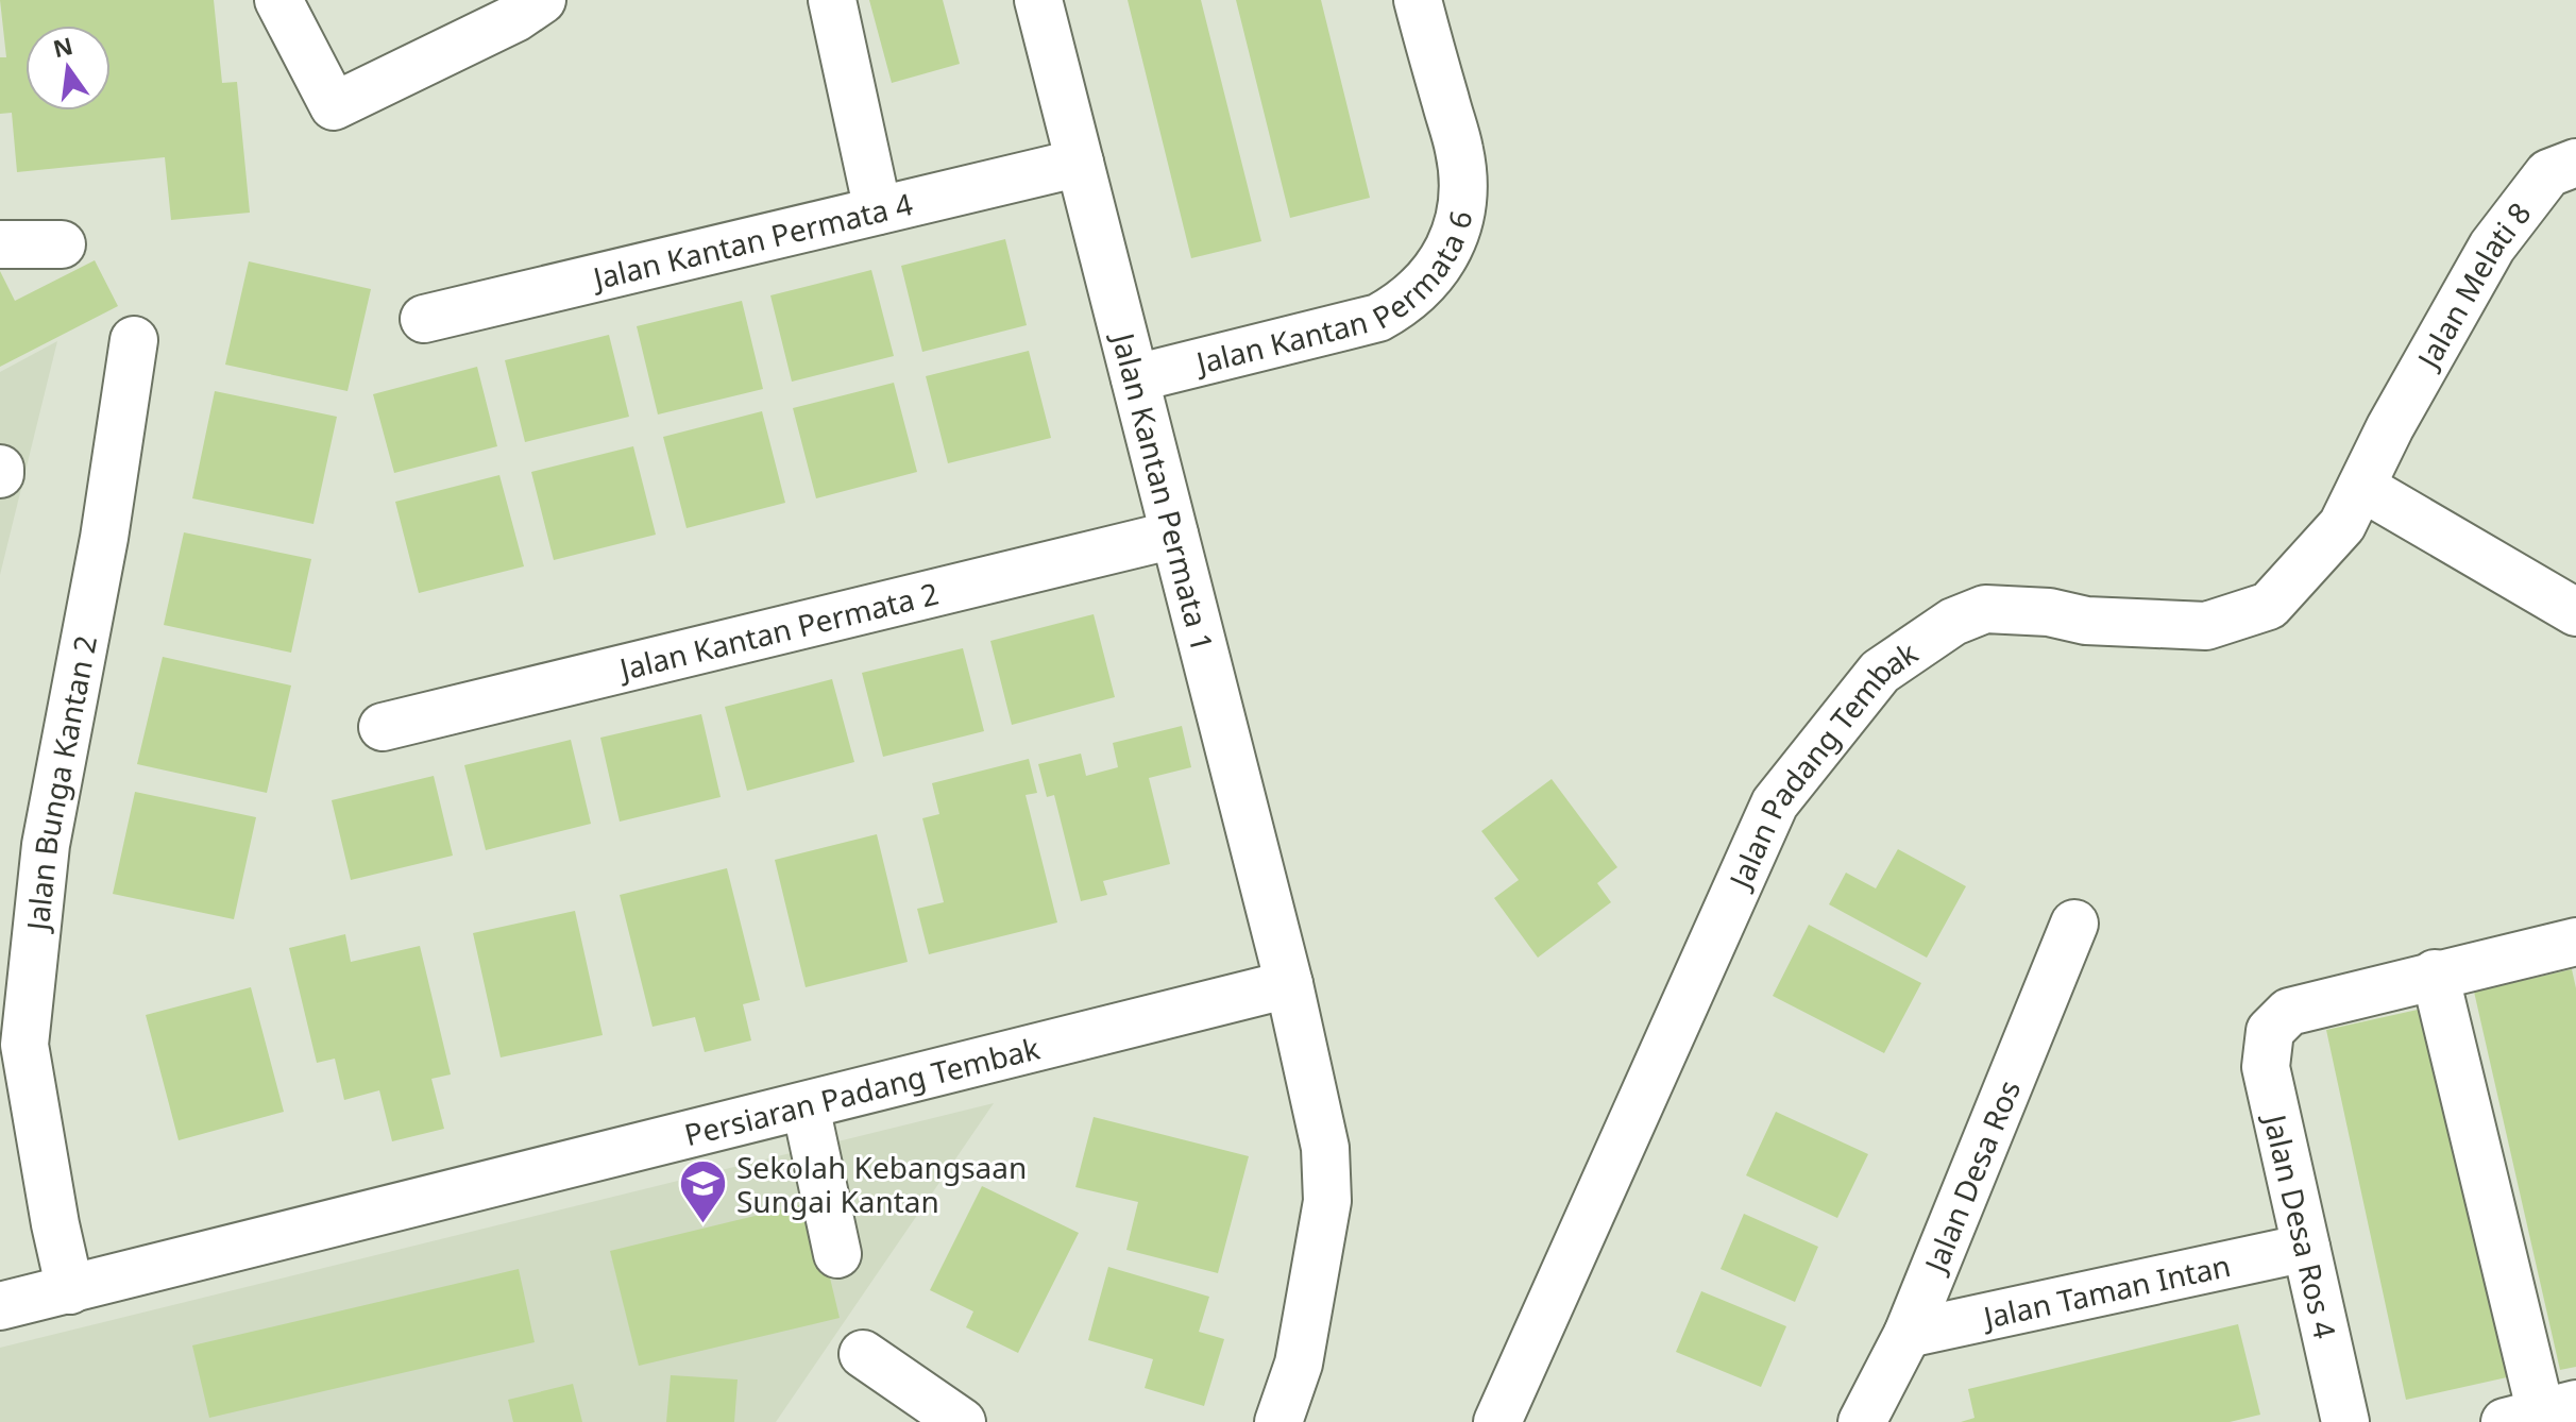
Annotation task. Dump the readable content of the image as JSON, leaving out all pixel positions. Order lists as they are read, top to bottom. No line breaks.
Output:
{"streets":{"street":["Jalan Kantan Permata 4","Jalan Kantan Permata 6","Jalan Melati 8","Jalan Kantan Permata 1","Jalan Kantan Permata 2","Jalan Padang Tembak","Jalan Bunga Kantan 2","Persiaran Padang Tembak","Jalan Desa Ros","Jalan Desa Ros 4","Jalan Taman Intan"]},"crossings":[["Jalan Kantan Permata 4","Jalan Kantan Permata 1"],["Jalan Kantan Permata 6","Jalan Kantan Permata 1"],["Jalan Melati 8","Jalan Padang Tembak"],["Jalan Kantan Permata 1","Jalan Kantan Permata 2"],["Jalan Kantan Permata 1","Persiaran Padang Tembak"],["Jalan Bunga Kantan 2","Persiaran Padang Tembak"],["Jalan Desa Ros","Jalan Taman Intan"],["Jalan Desa Ros 4","Jalan Taman Intan"]],"places":{"school or university":["Sekolah Kebangsaan Sungai Kantan"]},"north":"top"}
